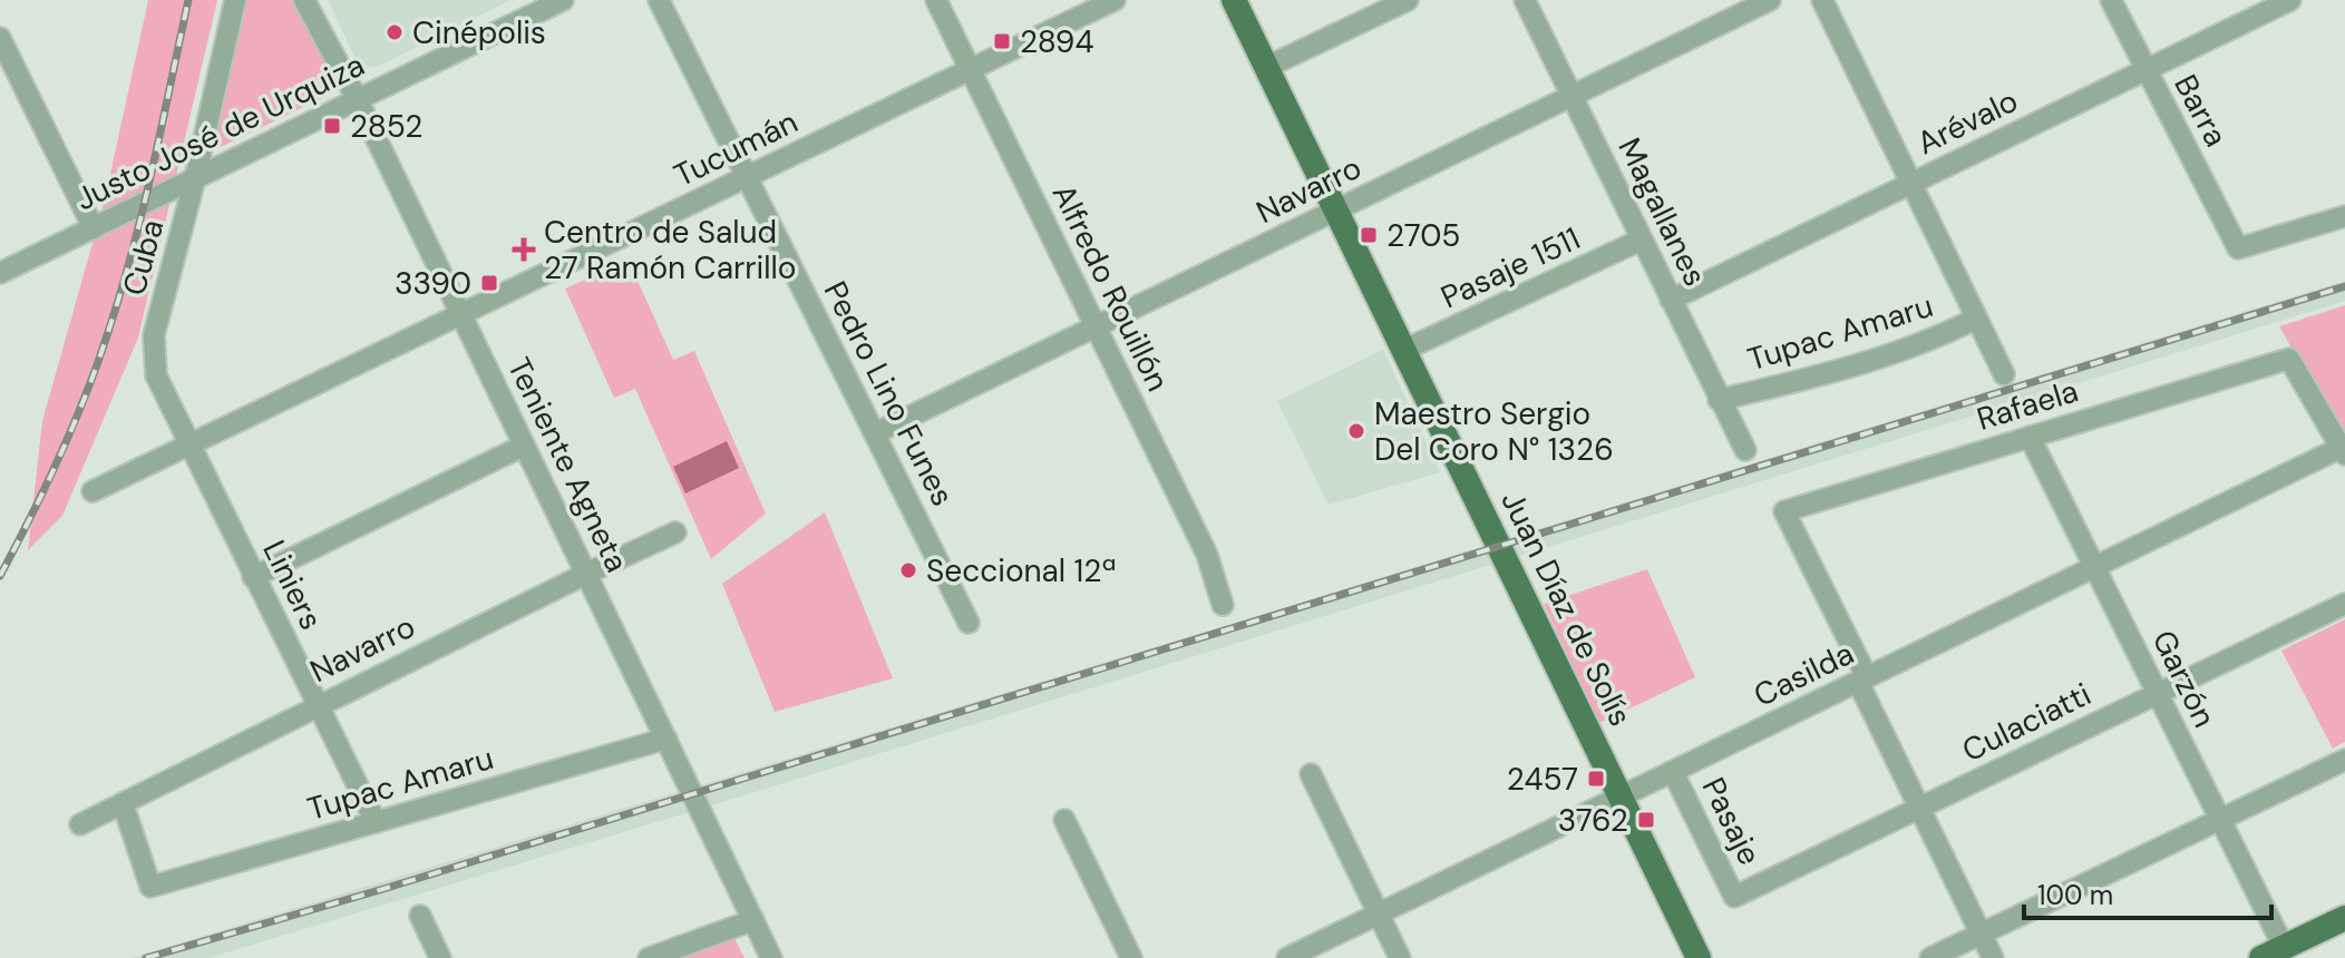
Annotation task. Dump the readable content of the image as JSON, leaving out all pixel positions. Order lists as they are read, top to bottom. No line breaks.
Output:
{"streets":{"main road":["Juan Díaz de Solís"],"street":["Barra","Arévalo","Justo José de Urquiza","Tucumán","Navarro","Magallanes","Cuba","Pasaje 1511","Alfredo Rouillón","Tupac Amaru","Pedro Lino Funes","Rafaela","Teniente Agneta","Liniers","Casilda","Garzón","Culaciatti","Pasaje"]},"crossings":[["Barra","Arévalo"],["Arévalo","Magallanes"],["Justo José de Urquiza","Cuba"],["Justo José de Urquiza","Teniente Agneta"],["Tucumán","Alfredo Rouillón"],["Tucumán","Pedro Lino Funes"],["Tucumán","Teniente Agneta"],["Tucumán","Liniers"],["Navarro","Magallanes"],["Navarro","Alfredo Rouillón"],["Navarro","Tupac Amaru"],["Navarro","Pedro Lino Funes"],["Navarro","Teniente Agneta"],["Navarro","Liniers"],["Navarro","Juan Díaz de Solís"],["Magallanes","Pasaje 1511"],["Magallanes","Tupac Amaru"],["Cuba","Liniers"],["Pasaje 1511","Juan Díaz de Solís"],["Tupac Amaru","Teniente Agneta"],["Tupac Amaru","Liniers"],["Rafaela","Casilda"],["Rafaela","Garzón"],["Juan Díaz de Solís","Casilda"],["Casilda","Garzón"],["Casilda","Pasaje"],["Garzón","Culaciatti"],["Culaciatti","Pasaje"]],"places":{"other":["Cinépolis","Maestro Sergio Del Coro N° 1326","Seccional 12ª"],"transit":["2894","2852","2705","3390","2457","3762"],"health":["Centro de Salud 27 Ramón Carrillo"]},"scale_bar":"100 m"}
